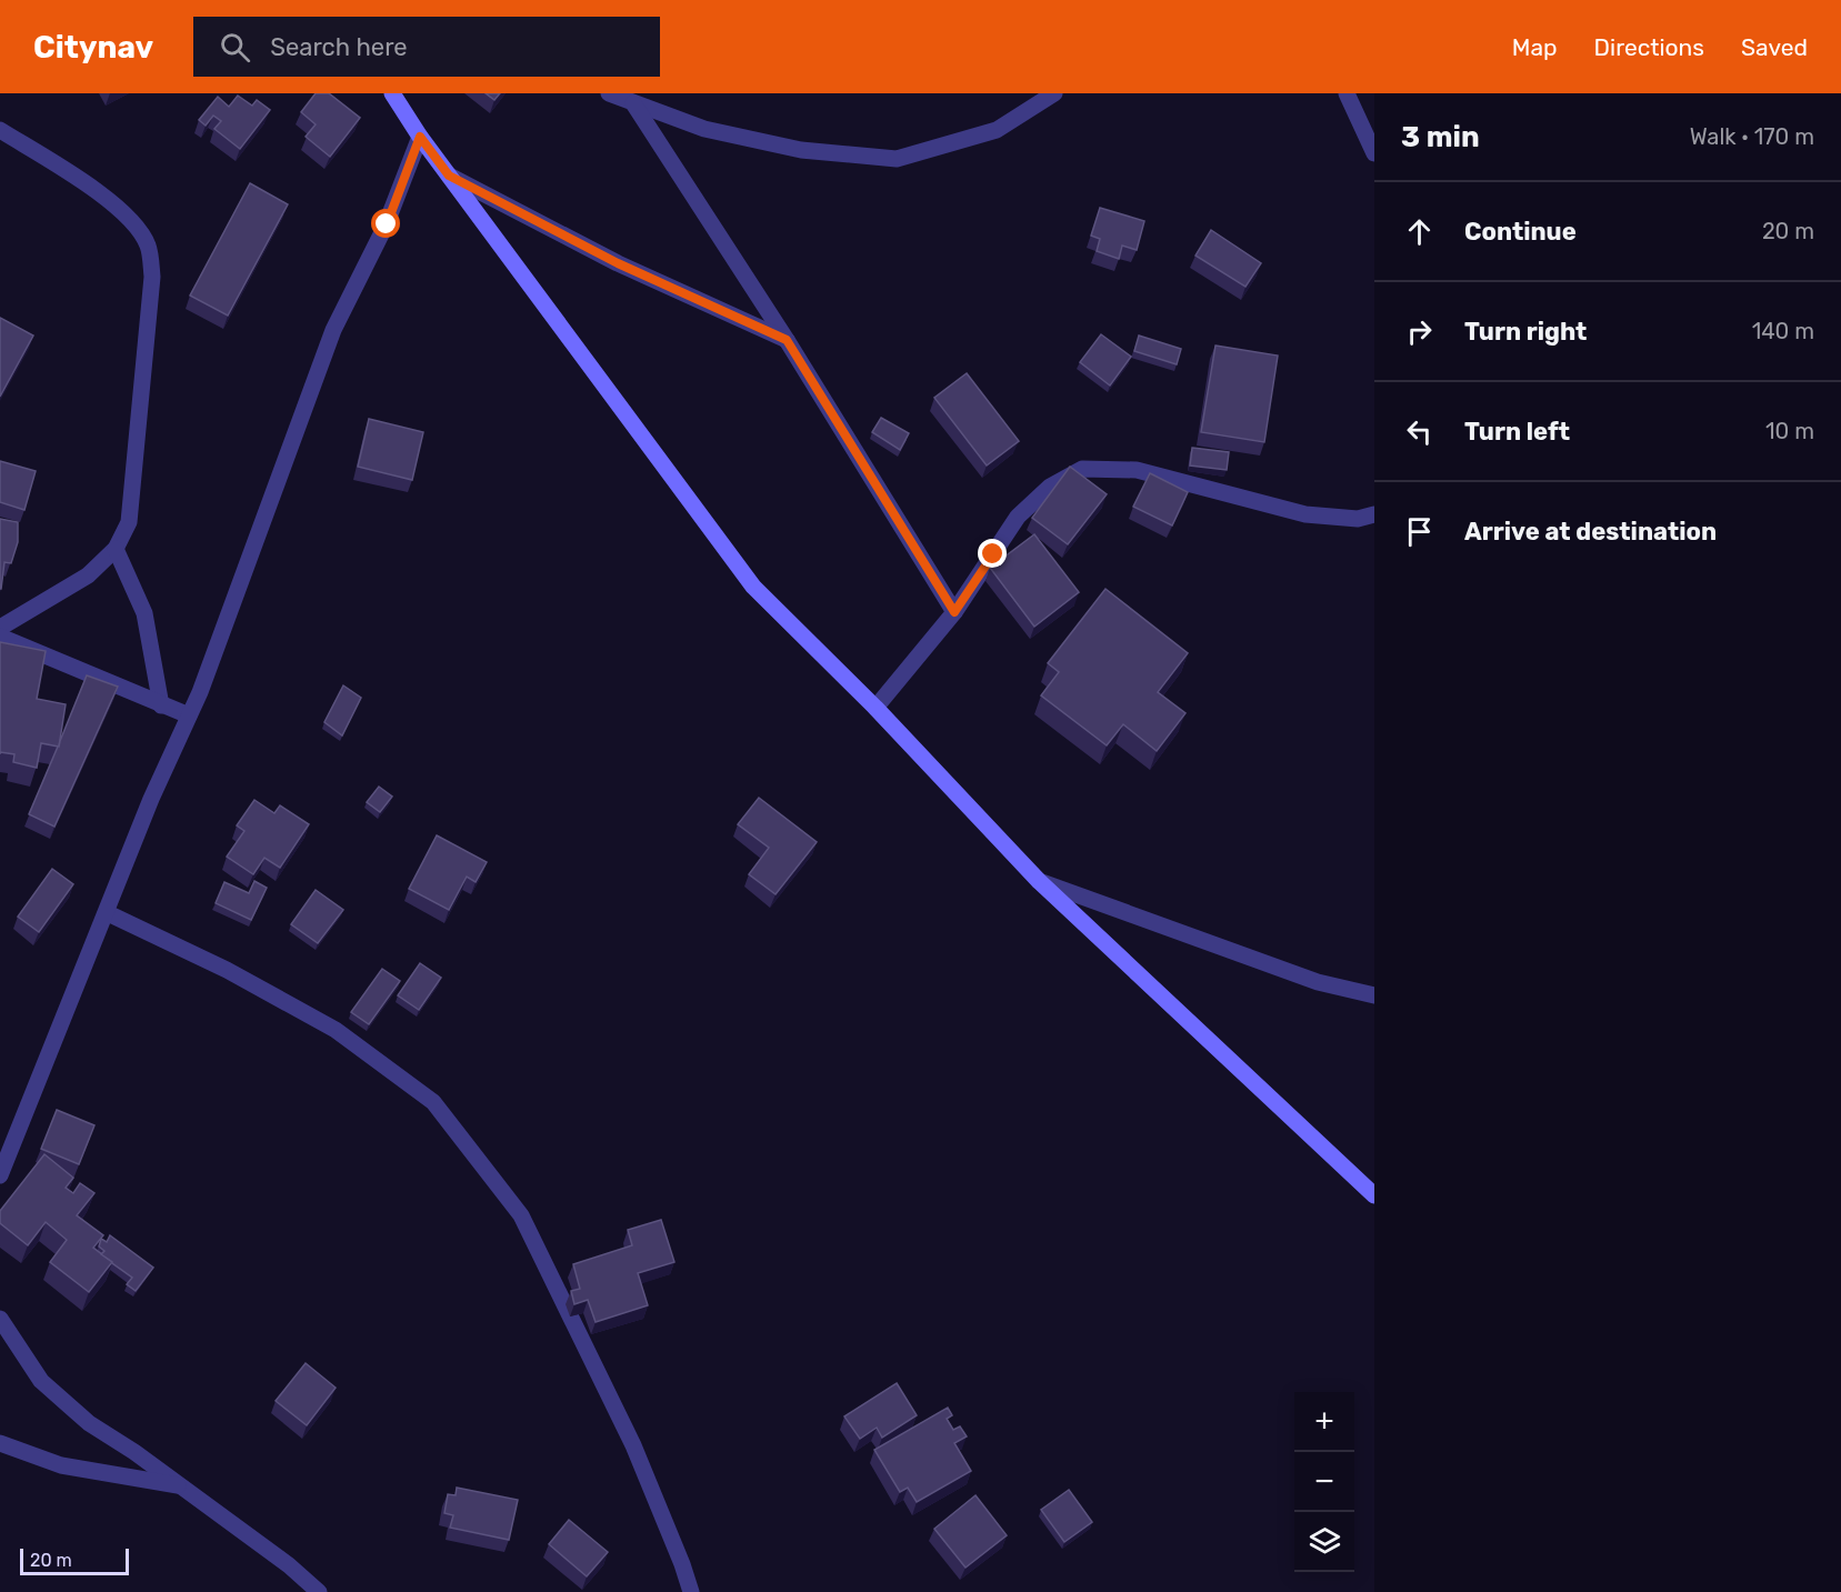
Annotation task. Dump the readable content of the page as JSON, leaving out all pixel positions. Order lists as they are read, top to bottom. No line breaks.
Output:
{"scale_bar":"20 m","page":{"header":"Citynav","search":"Search here","nav":["Map","Directions","Saved"],"heading":["3 min","Walk · 170 m"],"list":[["Continue","20 m"],["Turn right","140 m"],["Turn left","10 m"],"Arrive at destination"],"map_buttons":["+","−"],"scale":"20 m"}}
